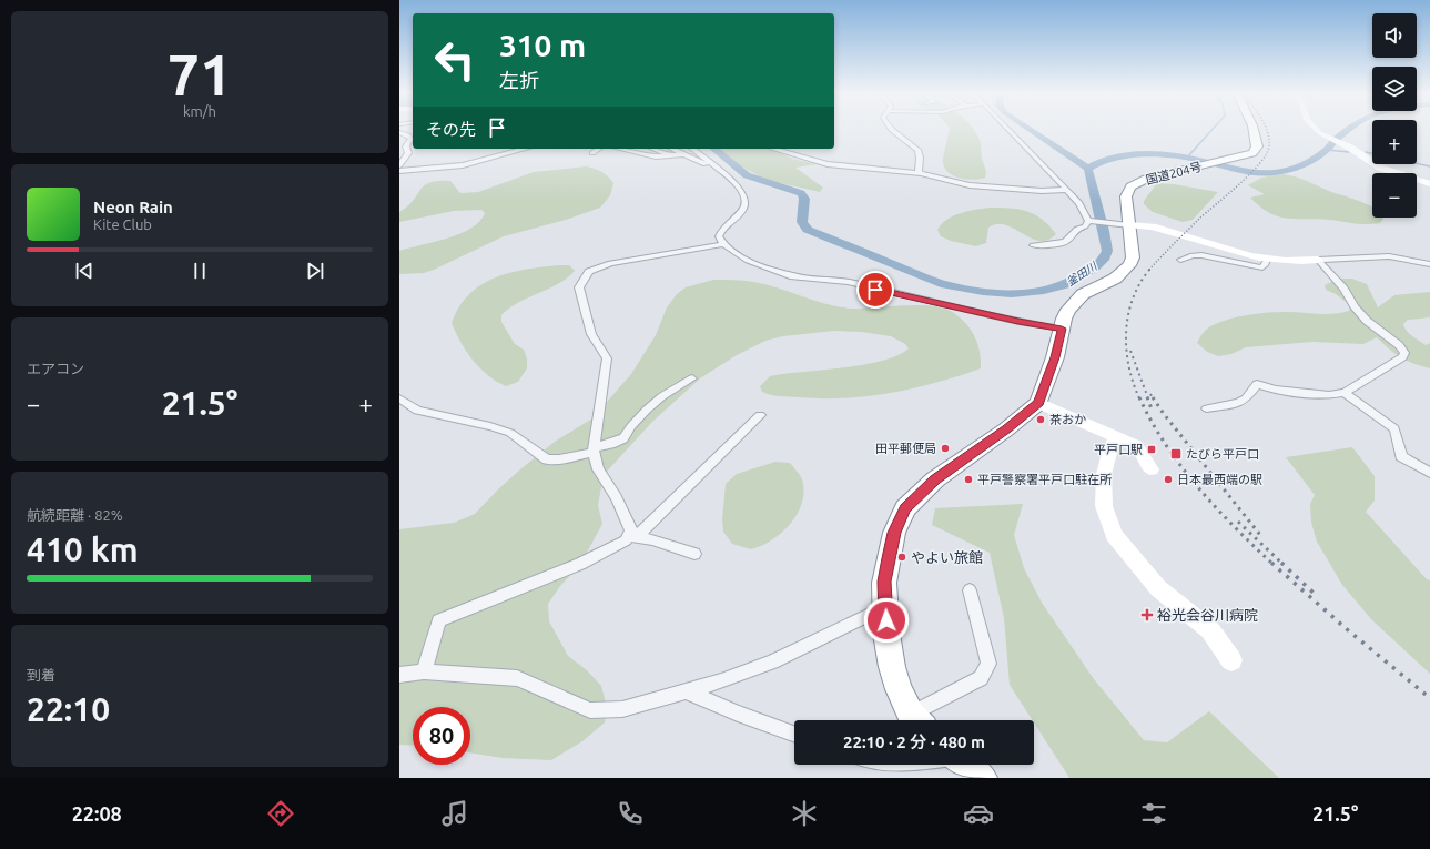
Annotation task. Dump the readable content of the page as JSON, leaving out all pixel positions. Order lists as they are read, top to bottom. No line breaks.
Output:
{"streets":{"highway":["国道204号"]},"water":["釜田川"],"places":{"other":["茶おか","田平郵便局","平戸警察署平戸口駐在所","日本最西端の駅","やよい旅館"],"transit":["平戸口駅","たびら平戸口"],"health":["裕光会谷川病院"]},"page":{"tile":[["71","km/h"],"エアコン",["航続距離 · 82%","410 km"],["到着","22:10"]],"map_buttons":["+","−"],"turn":["310 m","左折"],"then":"その先","song":["Neon Rain","Kite Club"],"heat":["−","21.5°","+"],"limit":"80","trip":"22:10 · 2 分 · 480 m","tabs":["22:08","21.5°"]}}
